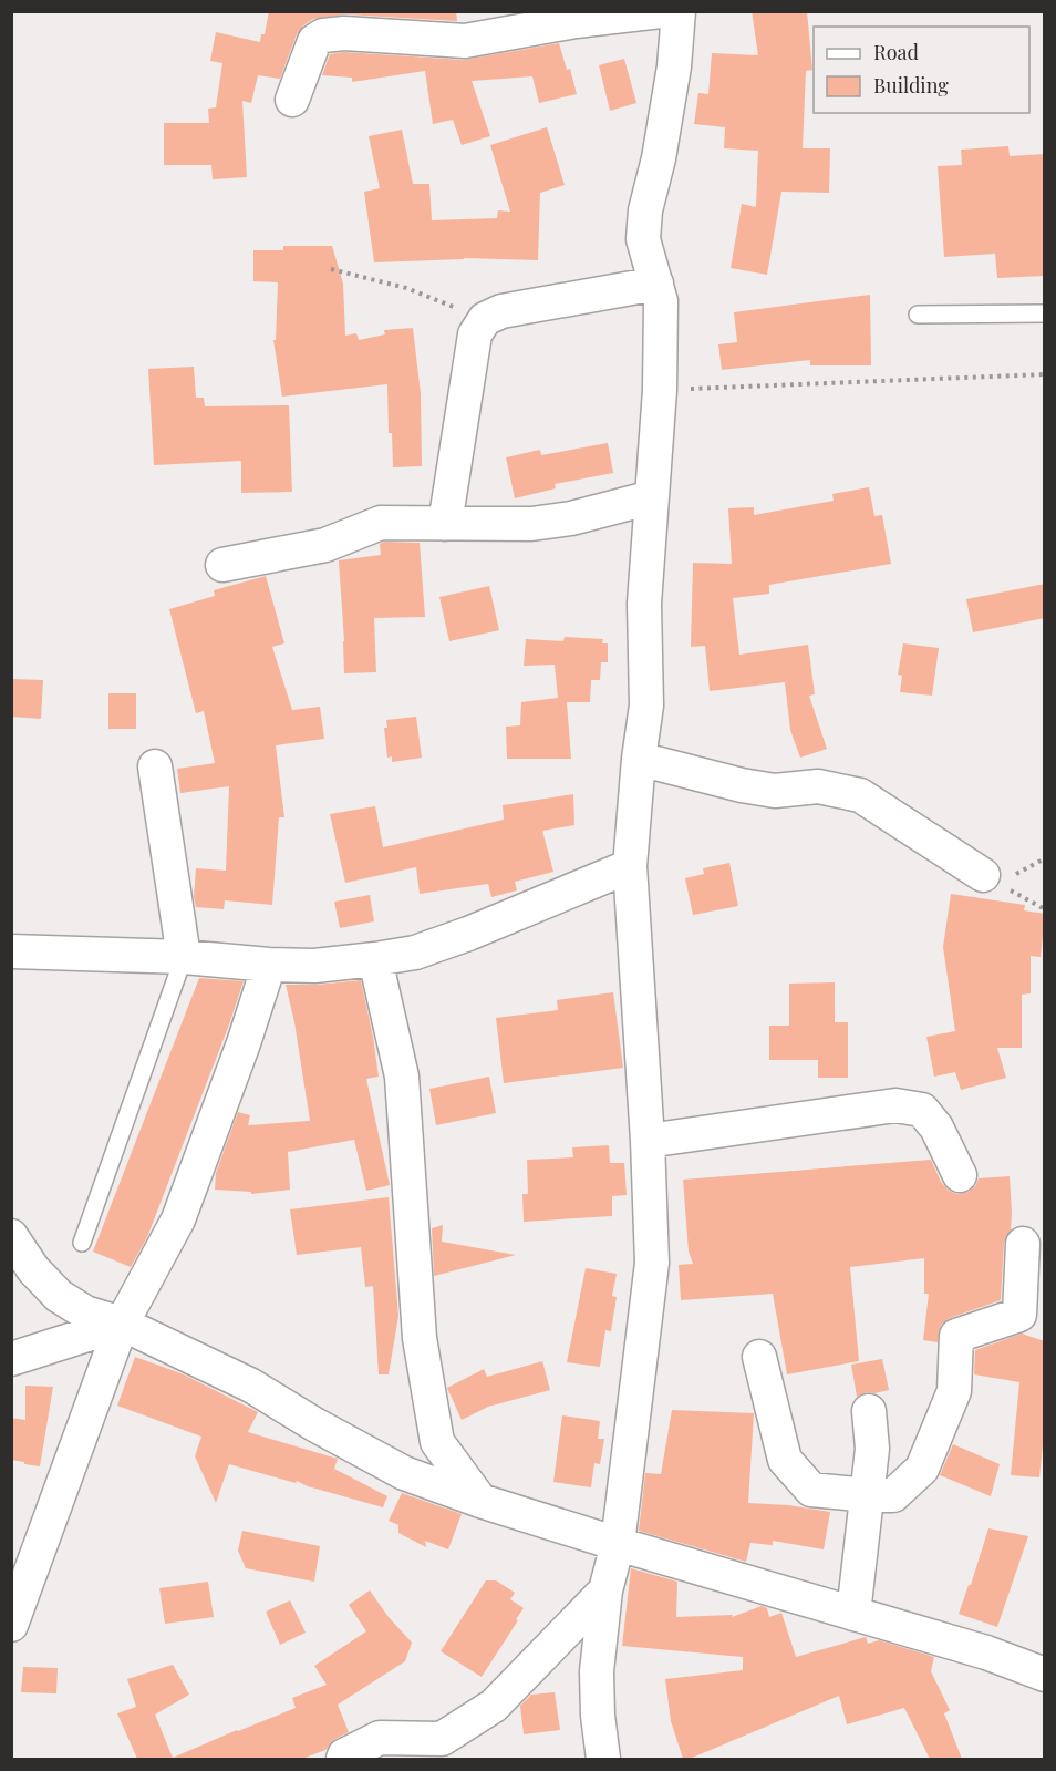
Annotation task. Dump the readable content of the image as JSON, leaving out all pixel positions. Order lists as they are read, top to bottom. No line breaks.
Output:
{"legend":["Road","Building"]}
